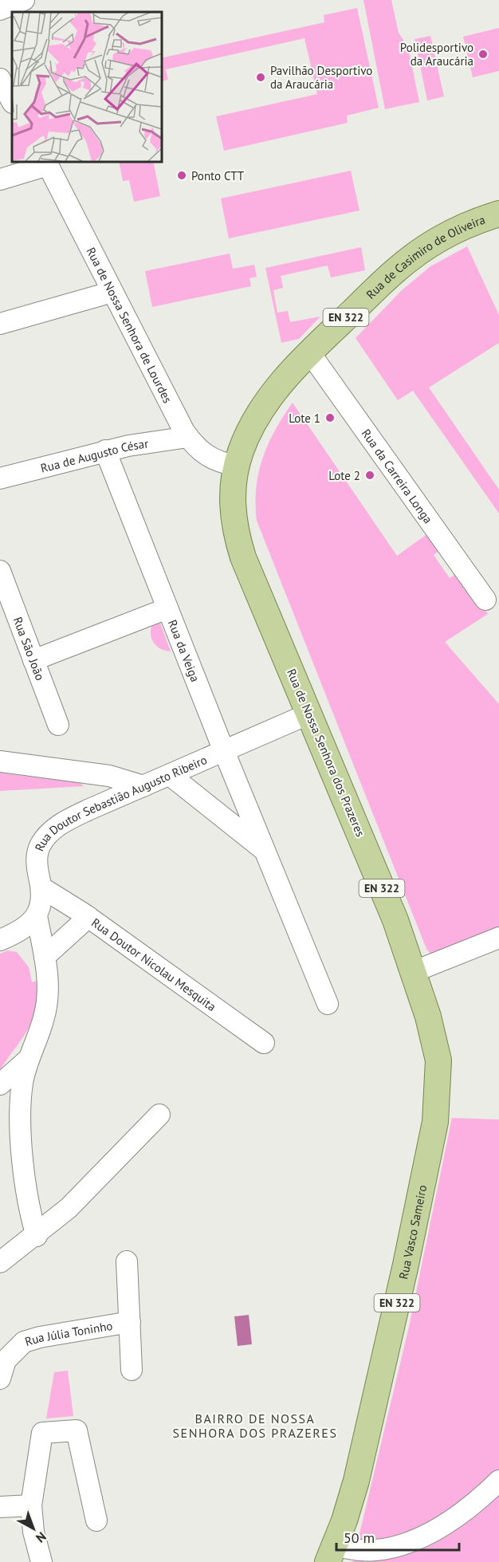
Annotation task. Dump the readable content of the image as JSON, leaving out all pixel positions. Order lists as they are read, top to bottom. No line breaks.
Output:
{"streets":{"main road":["Rua de Casimiro de Oliveira","EN 322","Rua de Nossa Senhora dos Prazeres","Rua Vasco Sameiro"],"street":["Rua de Nossa Senhora de Lourdes","Rua de Augusto César","Rua da Carreira Longa","Rua São João","Rua da Veiga","Rua Doutor Sebastião Augusto Ribeiro","Rua Doutor Nicolau Mesquita","Rua Júlia Toninho"]},"crossings":[["Rua de Casimiro de Oliveira","Rua de Nossa Senhora de Lourdes"],["Rua de Casimiro de Oliveira","Rua da Carreira Longa"],["Rua de Casimiro de Oliveira","Rua de Nossa Senhora dos Prazeres"],["Rua de Nossa Senhora de Lourdes","Rua de Augusto César"],["Rua de Nossa Senhora de Lourdes","Rua de Nossa Senhora dos Prazeres"],["Rua de Augusto César","Rua da Veiga"],["Rua da Veiga","Rua Doutor Sebastião Augusto Ribeiro"],["Rua de Nossa Senhora dos Prazeres","Rua Doutor Sebastião Augusto Ribeiro"],["Rua de Nossa Senhora dos Prazeres","Rua Vasco Sameiro"],["Rua Doutor Sebastião Augusto Ribeiro","Rua Doutor Nicolau Mesquita"]],"districts":["BAIRRO DE NOSSA SENHORA DOS PRAZERES"],"places":["Polidesportivo da Araucária","Pavilhão Desportivo da Araucária","Ponto CTT","Lote 1","Lote 2"],"scale_bar":"50 m","north":"bottom right"}
